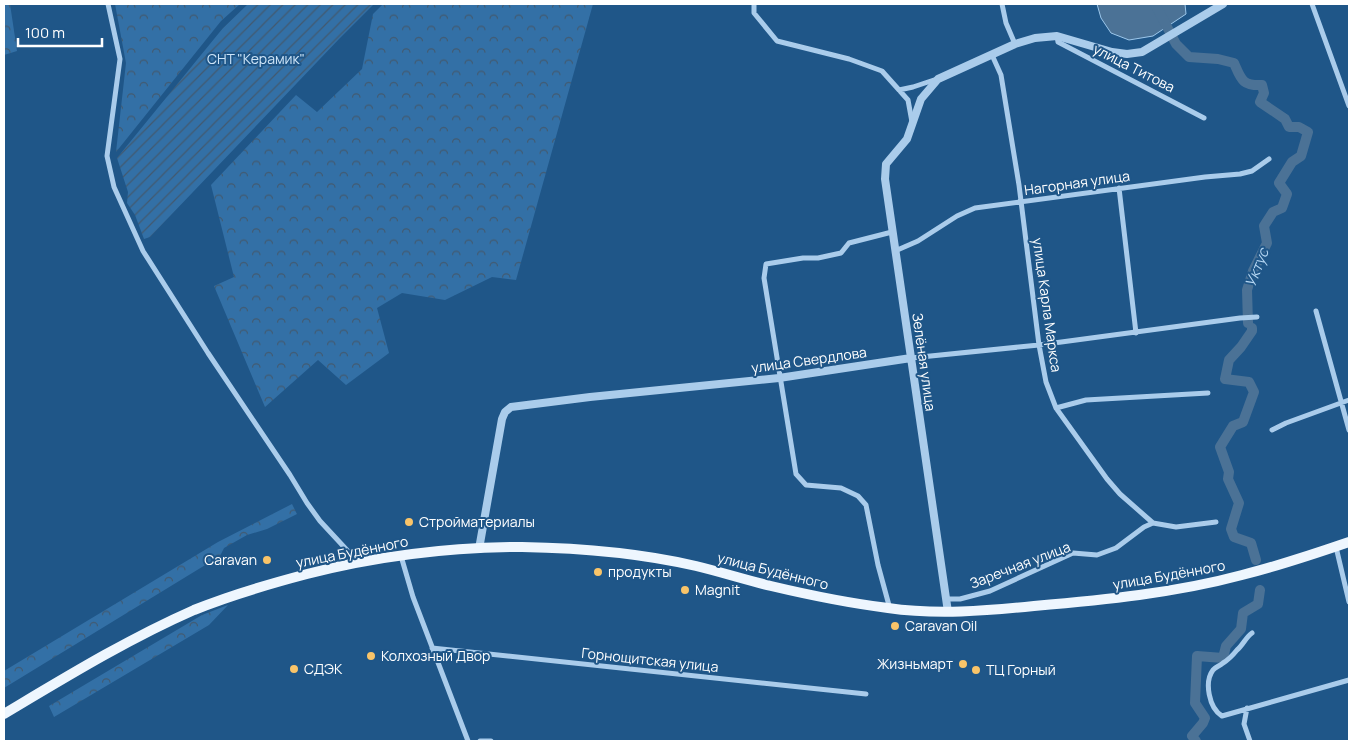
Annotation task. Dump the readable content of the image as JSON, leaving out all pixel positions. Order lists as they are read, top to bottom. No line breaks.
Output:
{"streets":{"main road":["улица Будённого"],"street":["улица Титова","Нагорная улица","улица Карла Маркса","улица Свердлова","Зелёная улица","Заречная улица","Горнощитская улица"]},"crossings":[["Нагорная улица","улица Карла Маркса"],["Нагорная улица","Зелёная улица"],["улица Карла Маркса","улица Свердлова"],["улица Карла Маркса","Заречная улица"],["улица Свердлова","Зелёная улица"],["улица Свердлова","улица Будённого"],["Зелёная улица","улица Будённого"],["Зелёная улица","Заречная улица"]],"water":["Уктус"],"parks":["СНТ \"Керамик\""],"places":["Стройматериалы","Caravan","продукты","Magnit","Caravan Oil","Колхозный Двор","Жизньмарт","СДЭК","ТЦ Горный"],"scale_bar":"100 m"}
